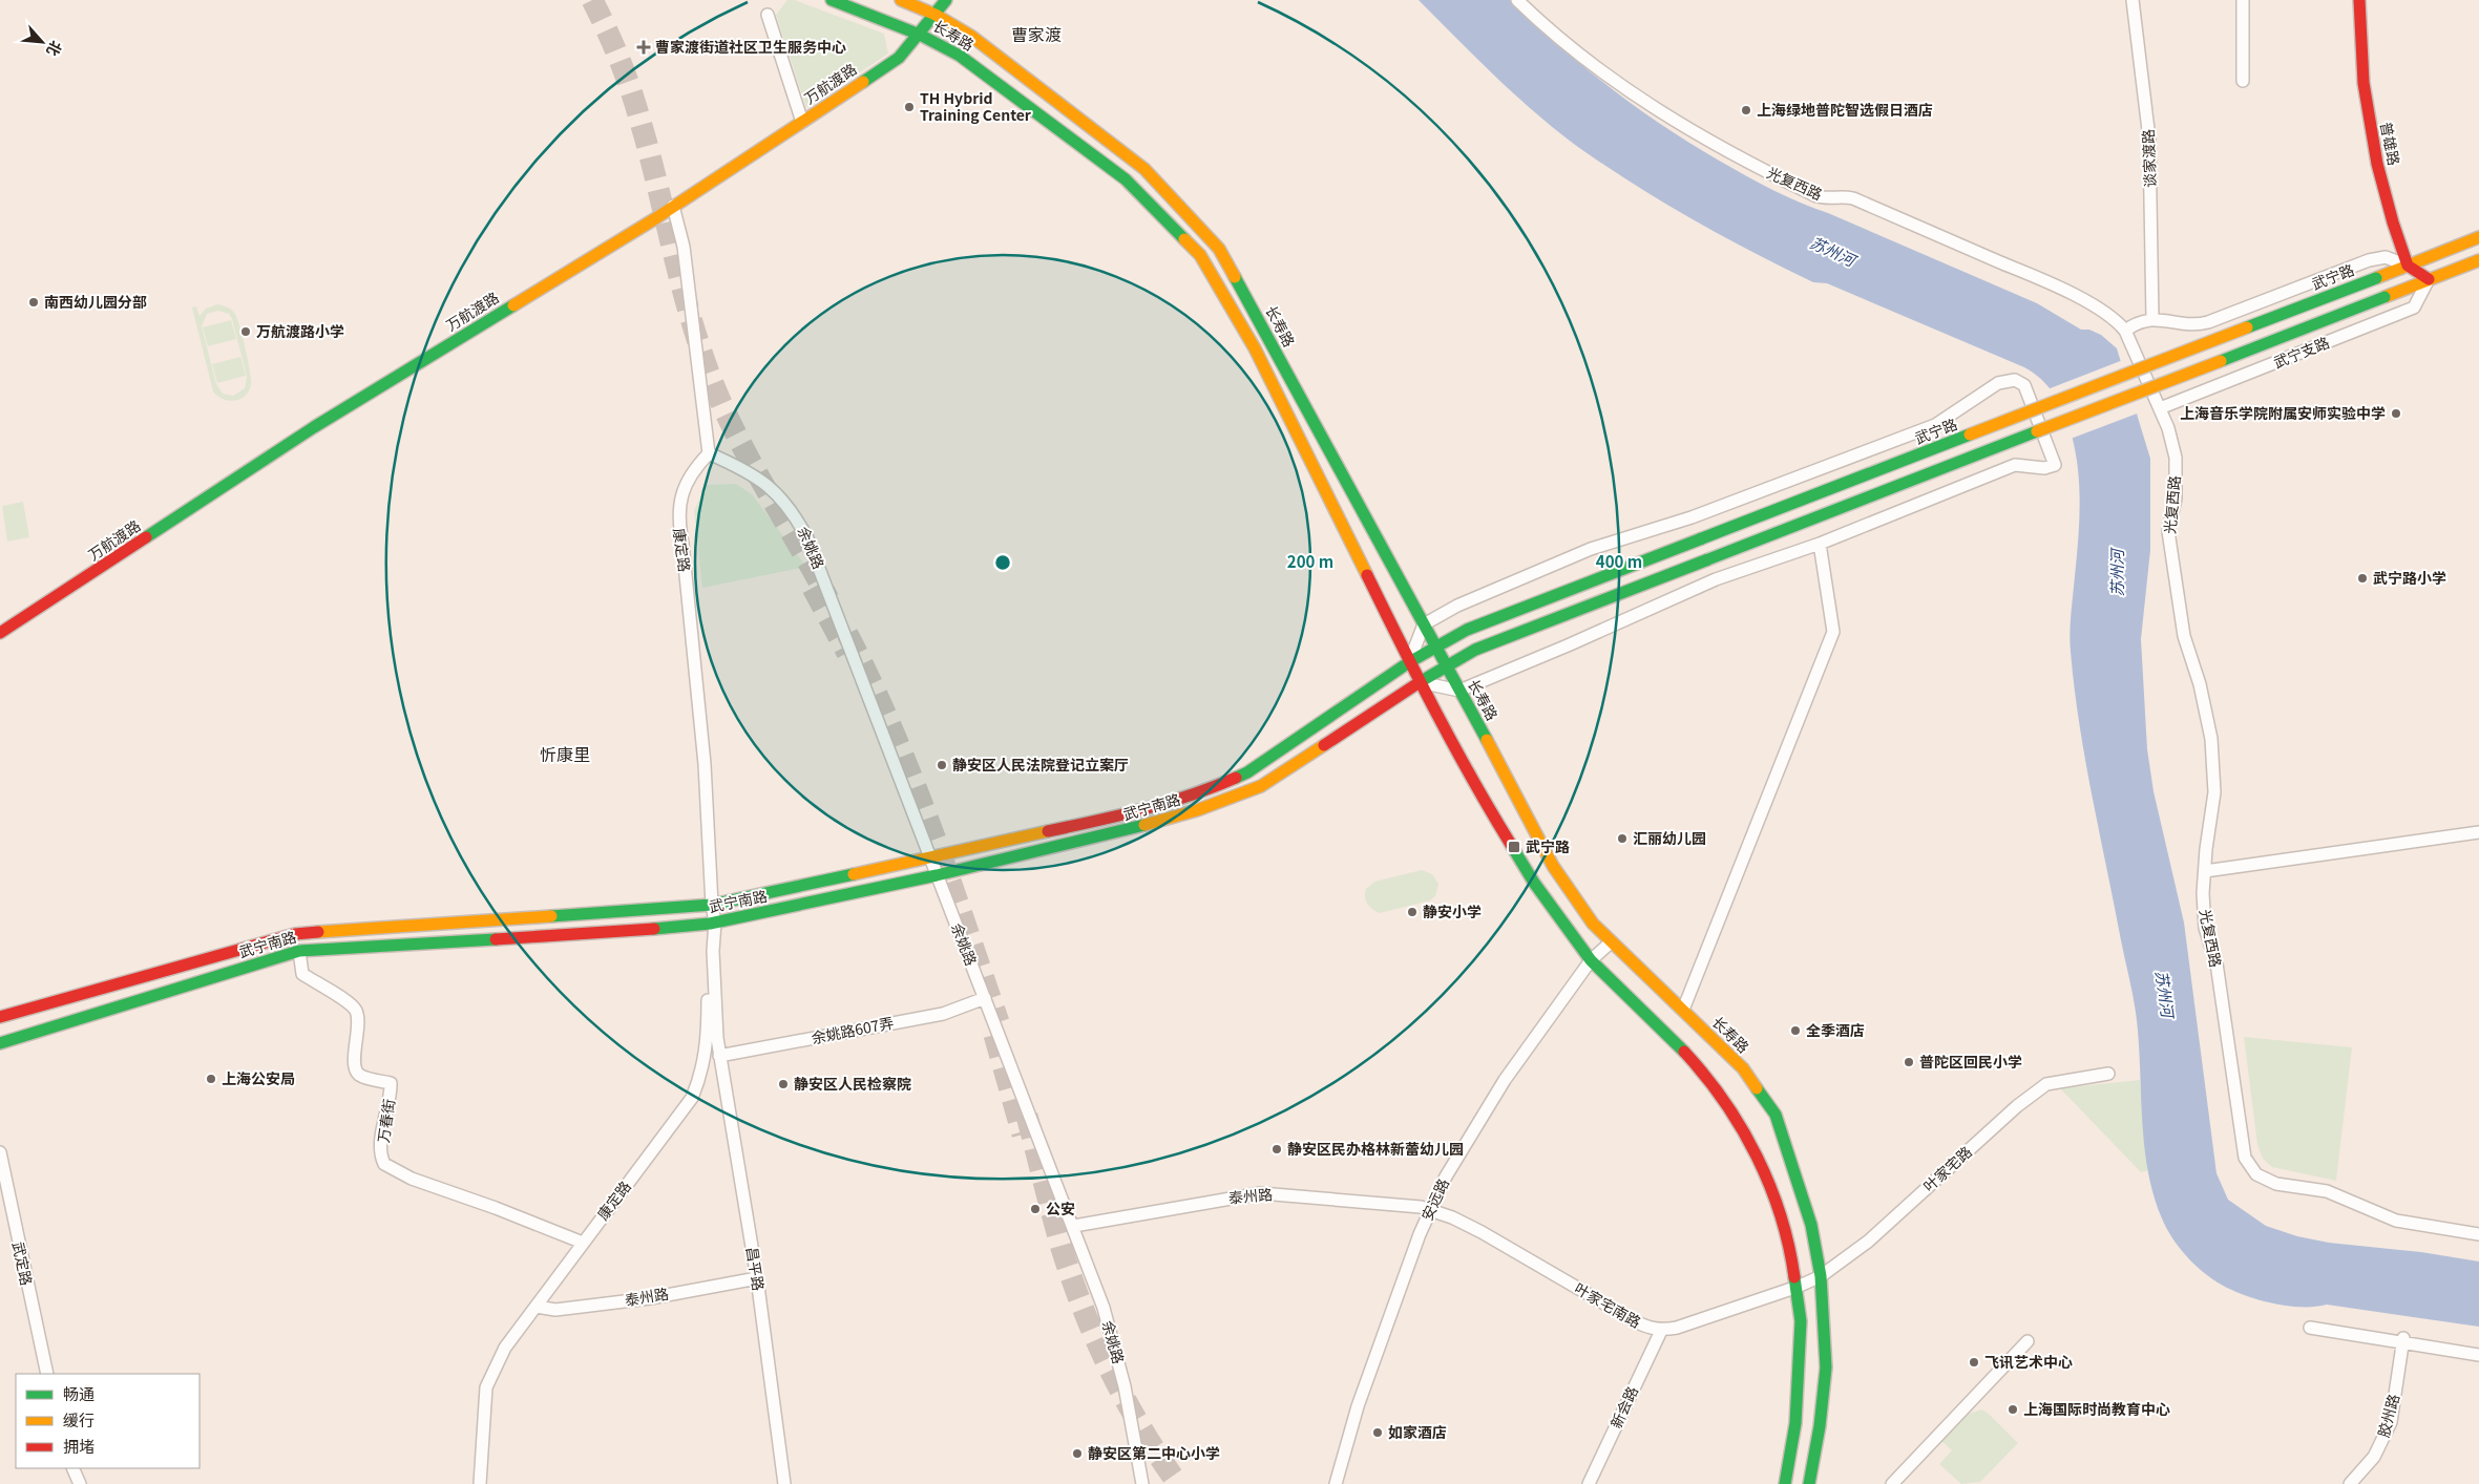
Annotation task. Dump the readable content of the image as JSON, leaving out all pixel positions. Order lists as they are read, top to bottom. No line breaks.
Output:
{"streets":{"main road":["长寿路","万航渡路","普雄路","武宁路","武宁南路"],"street":["谈家渡路","光复西路","武宁支路","余姚路","康定路","余姚路607弄","万春街","叶家宅路","泰州路","安远路","武定路","昌平路","叶家宅南路","新会路","胶州路"]},"crossings":[["长寿路","万航渡路"],["长寿路","武宁路"],["长寿路","武宁南路"],["长寿路","叶家宅路"],["长寿路","安远路"],["普雄路","武宁路"],["光复西路","武宁支路"],["武宁路","武宁南路"],["余姚路","康定路"],["余姚路","武宁南路"],["余姚路","余姚路607弄"],["余姚路","泰州路"],["康定路","武宁南路"],["康定路","余姚路607弄"],["康定路","万春街"],["康定路","泰州路"],["康定路","昌平路"],["武宁南路","万春街"],["余姚路607弄","昌平路"],["泰州路","安远路"],["泰州路","昌平路"],["泰州路","叶家宅南路"],["安远路","叶家宅南路"],["叶家宅南路","新会路"]],"districts":["曹家渡","忻康里"],"water":["苏州河"],"places":{"health":["曹家渡街道社区卫生服务中心"],"other":["TH Hybrid Training Center","上海绿地普陀智选假日酒店","南西幼儿园分部","万航渡路小学","上海音乐学院附属安师实验中学","武宁路小学","静安区人民法院登记立案厅","汇丽幼儿园","静安小学","全季酒店","普陀区回民小学","上海公安局","静安区人民检察院","静安区民办格林新蕾幼儿园","公安","飞讯艺术中心","上海国际时尚教育中心","如家酒店","静安区第二中心小学"],"transit":["武宁路"]},"legend":["畅通","缓行","拥堵"],"north":"bottom right","rings":["200 m","400 m"]}
